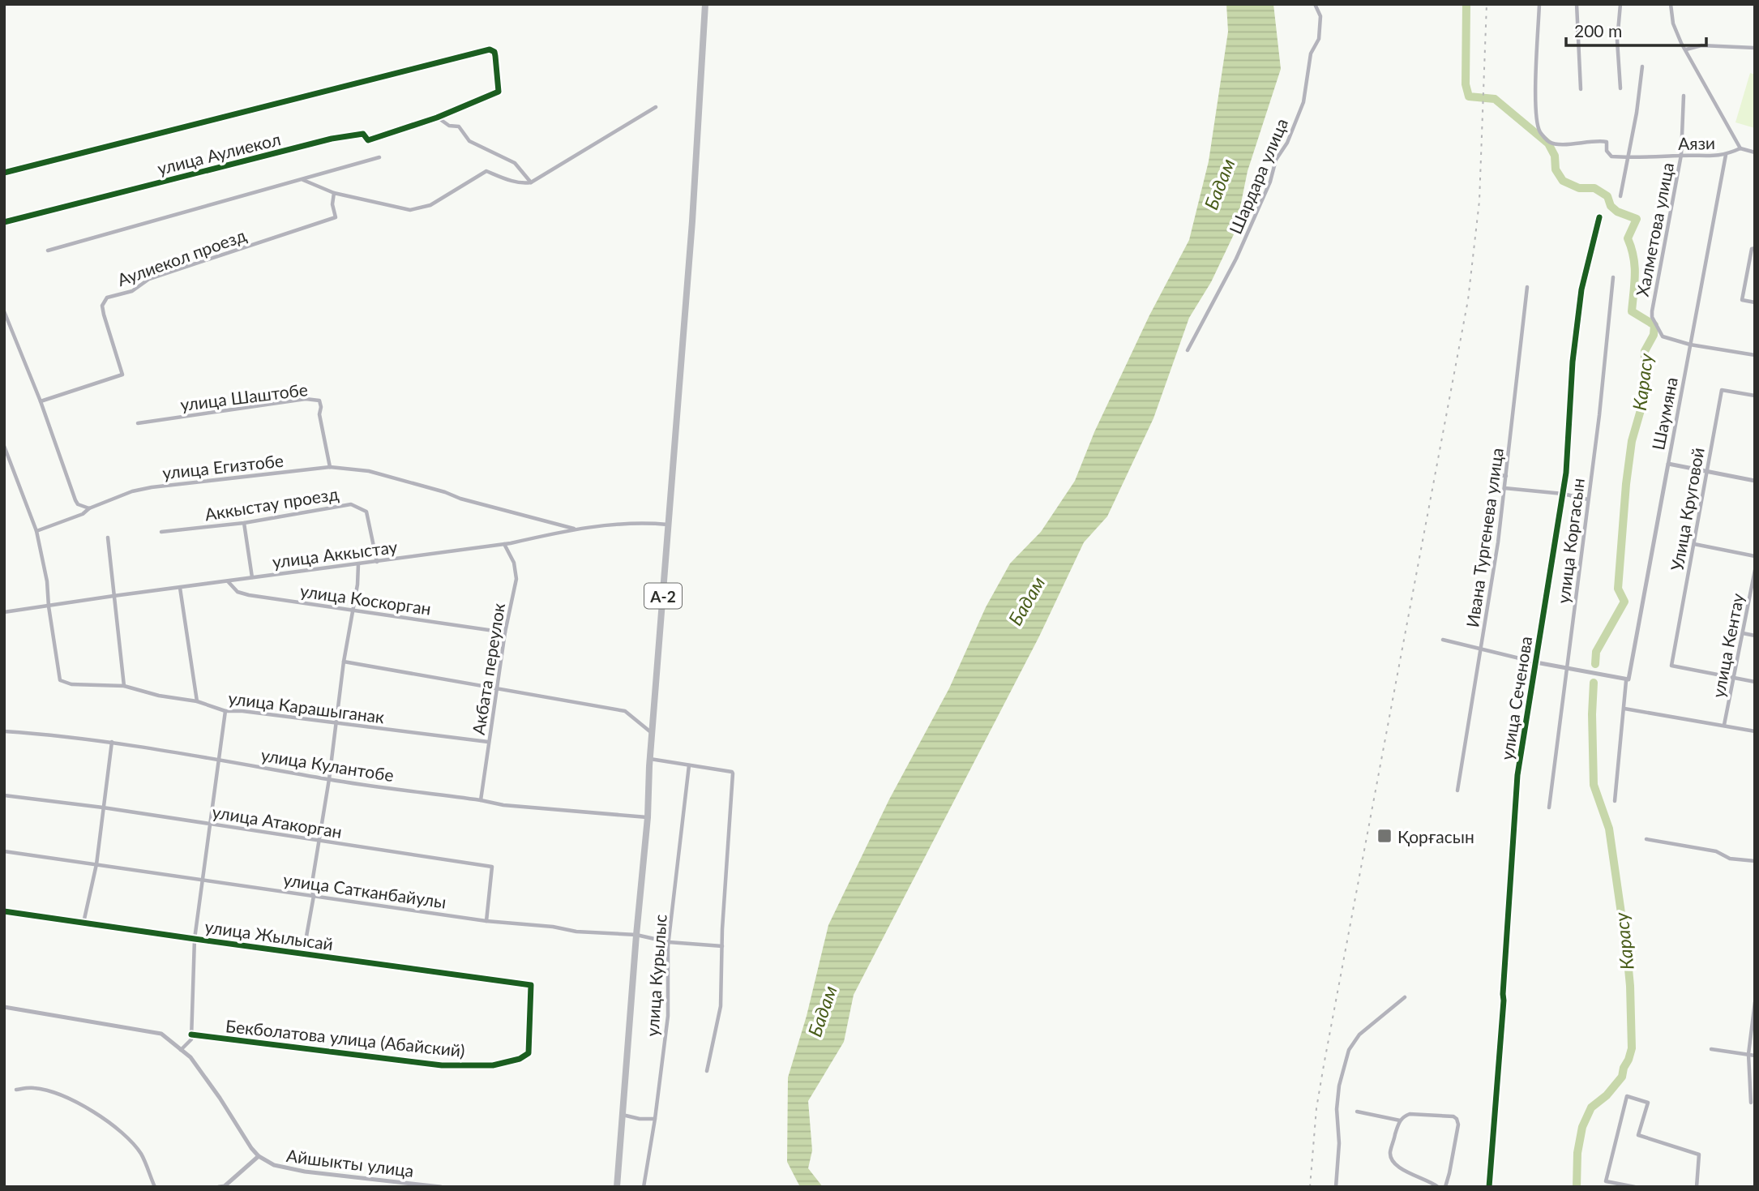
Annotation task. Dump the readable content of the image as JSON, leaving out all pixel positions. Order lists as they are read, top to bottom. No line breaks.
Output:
{"streets":{"highway":["A-2"],"street":["Аязи","улица Аулиекол","Шардара улица","Халметова улица","Аулиекол проезд","улица Шаштобе","Шаумяна","улица Егизтобе","Аккыстау проезд","Улица Круговой","Ивана Тургенева улица","улица Коргасын","улица Аккыстау","улица Коскорган","улица Кентау","Акбата переулок","улица Сеченова","улица Карашыганак","улица Кулантобе","улица Атакорган","улица Сатканбайулы","улица Жылысай","улица Курылыс","Бекболатова улица (Абайский)","Айшыкты улица"]},"crossings":[["Аязи","Халметова улица"],["Аязи","Шаумяна"],["Халметова улица","Шаумяна"],["улица Шаштобе","улица Егизтобе"],["Шаумяна","улица Сеченова"],["улица Егизтобе","улица Аккыстау"],["улица Егизтобе","улица Карашыганак"],["Аккыстау проезд","улица Аккыстау"],["Улица Круговой","улица Кентау"],["улица Коргасын","улица Сеченова"],["улица Аккыстау","A-2"],["улица Аккыстау","улица Коскорган"],["улица Аккыстау","Акбата переулок"],["улица Аккыстау","улица Карашыганак"],["A-2","улица Кулантобе"],["A-2","улица Сатканбайулы"],["улица Коскорган","Акбата переулок"],["Акбата переулок","улица Карашыганак"],["Акбата переулок","улица Кулантобе"],["улица Атакорган","улица Сатканбайулы"],["улица Сатканбайулы","улица Курылыс"],["улица Жылысай","Бекболатова улица (Абайский)"]],"water":["Бадам","Карасу"],"places":{"transit":["Қорғасын"]},"scale_bar":"200 m"}
